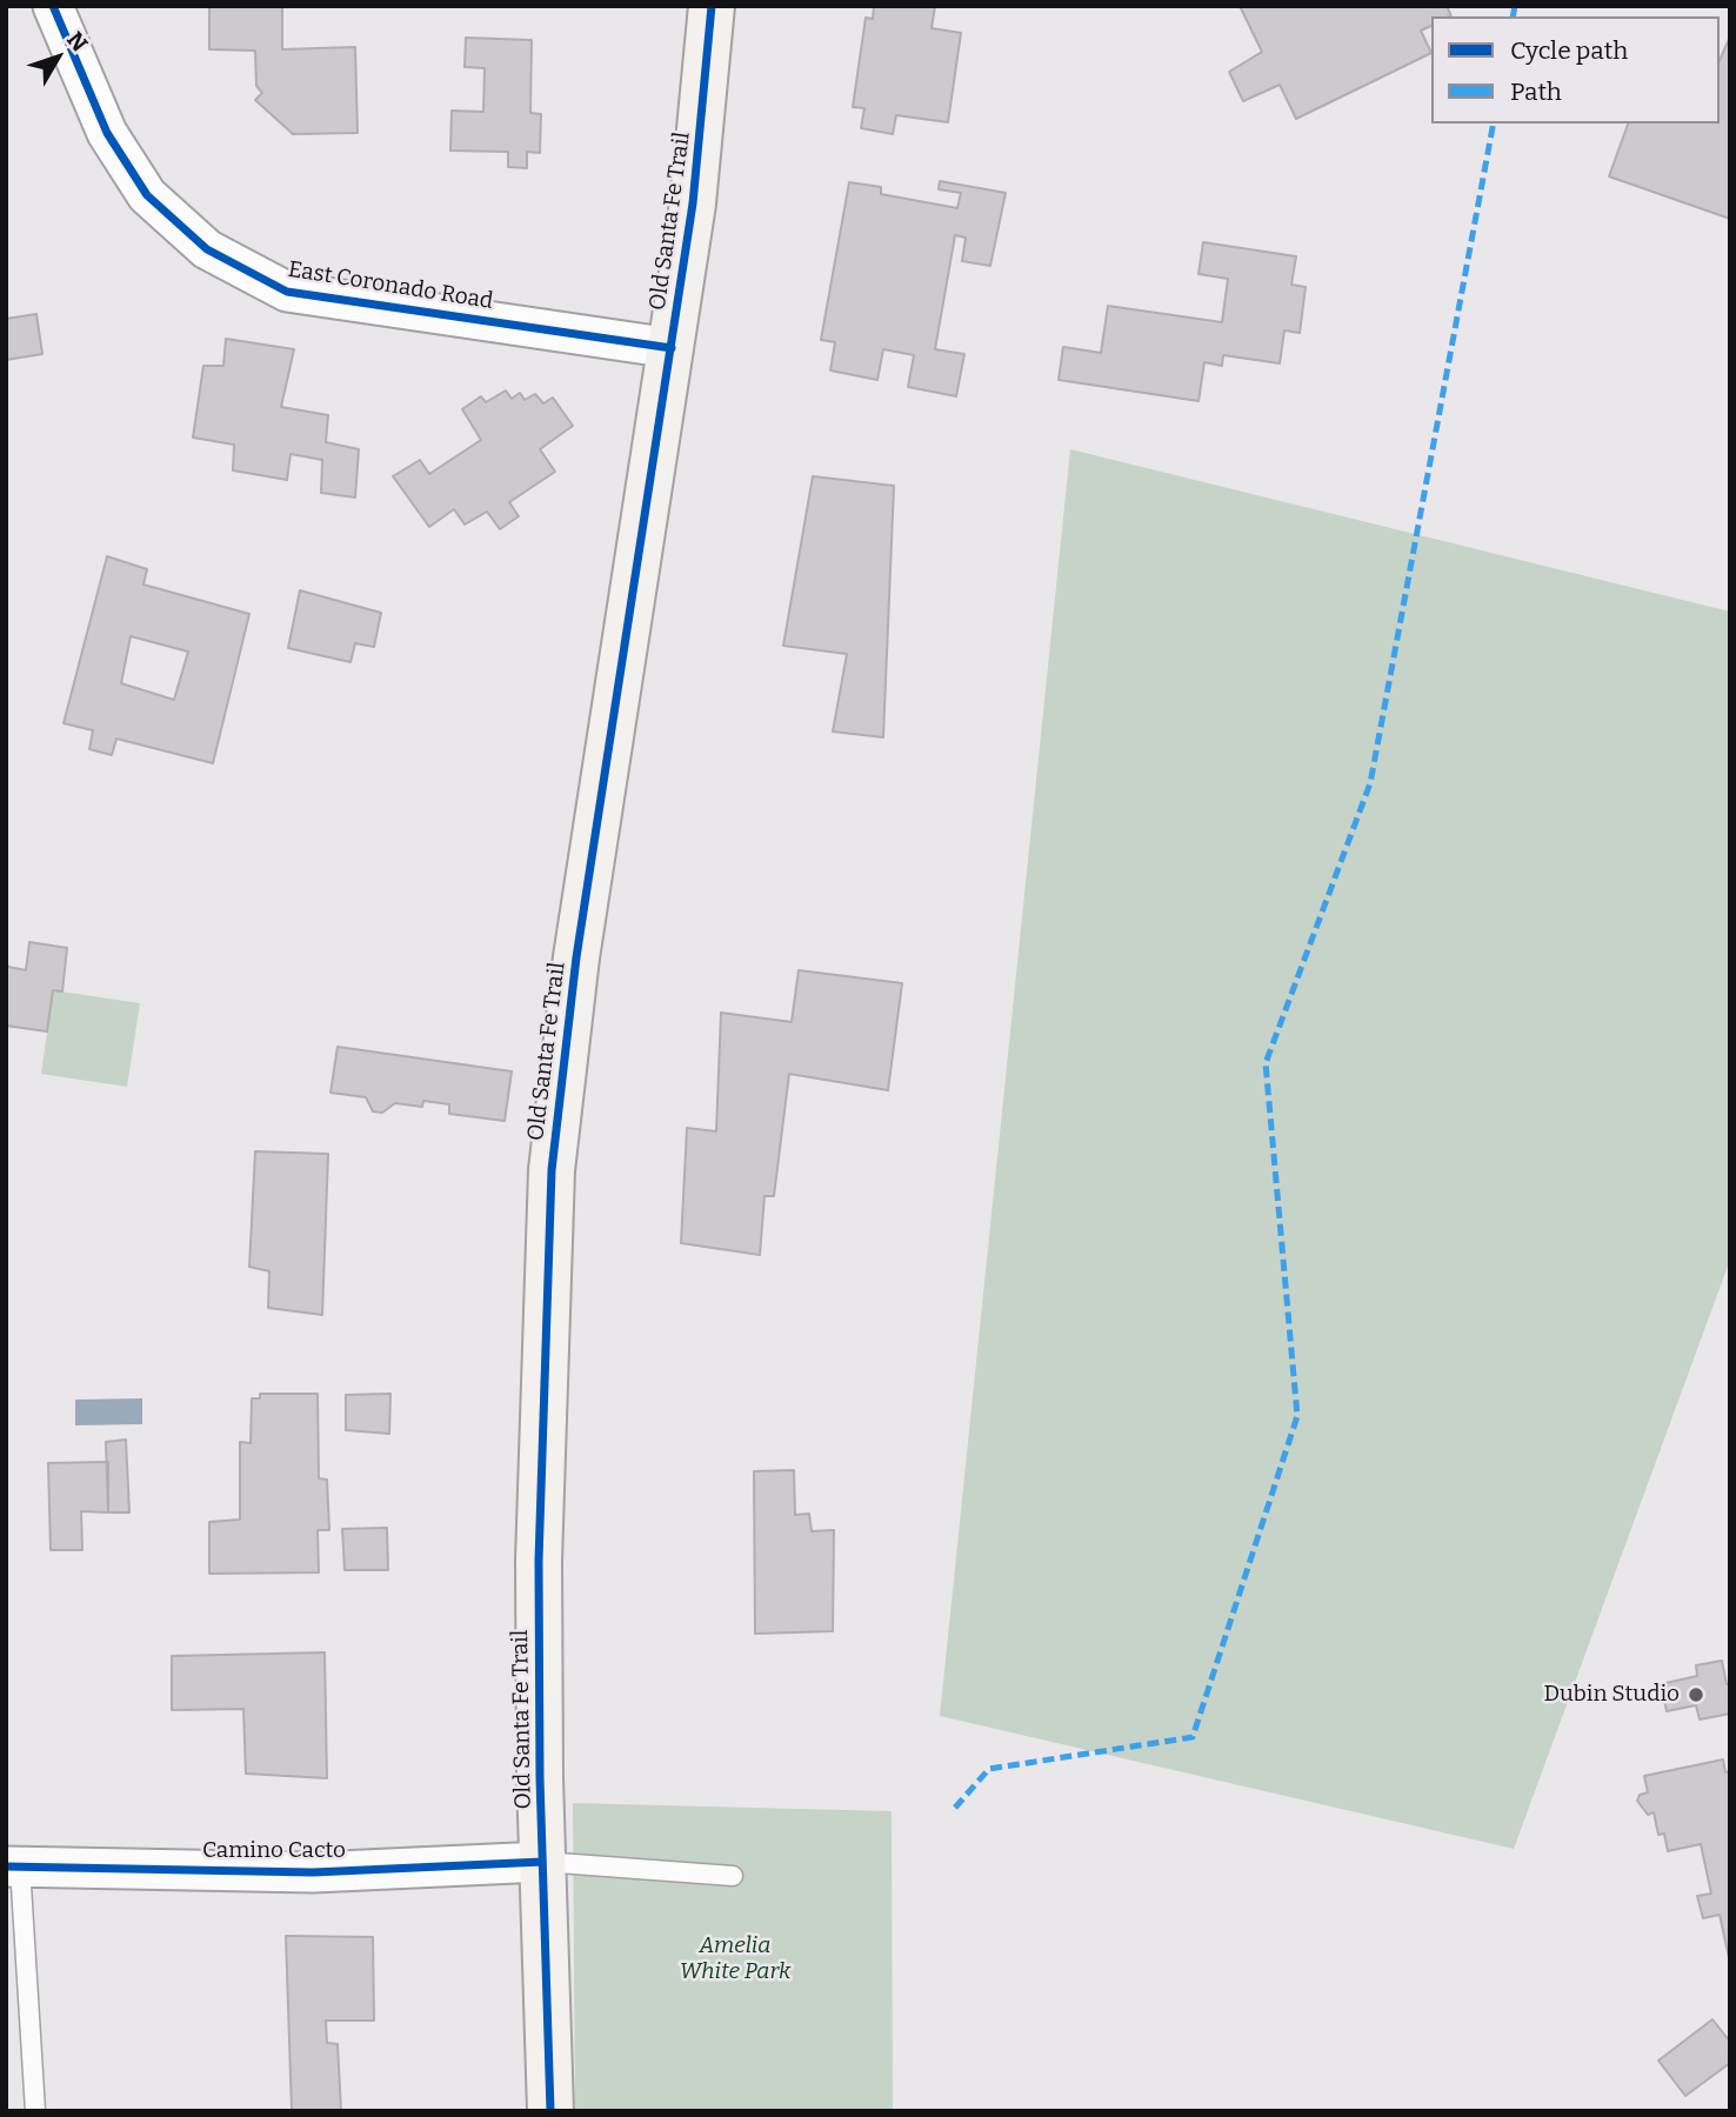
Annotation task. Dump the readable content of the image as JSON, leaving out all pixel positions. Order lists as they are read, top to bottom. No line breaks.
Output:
{"streets":{"street":["Old Santa Fe Trail","East Coronado Road","Camino Cacto"]},"crossings":[["Old Santa Fe Trail","East Coronado Road"],["Old Santa Fe Trail","Camino Cacto"]],"parks":["Amelia White Park"],"places":["Dubin Studio"],"legend":["Cycle path","Path"],"north":"top right"}
